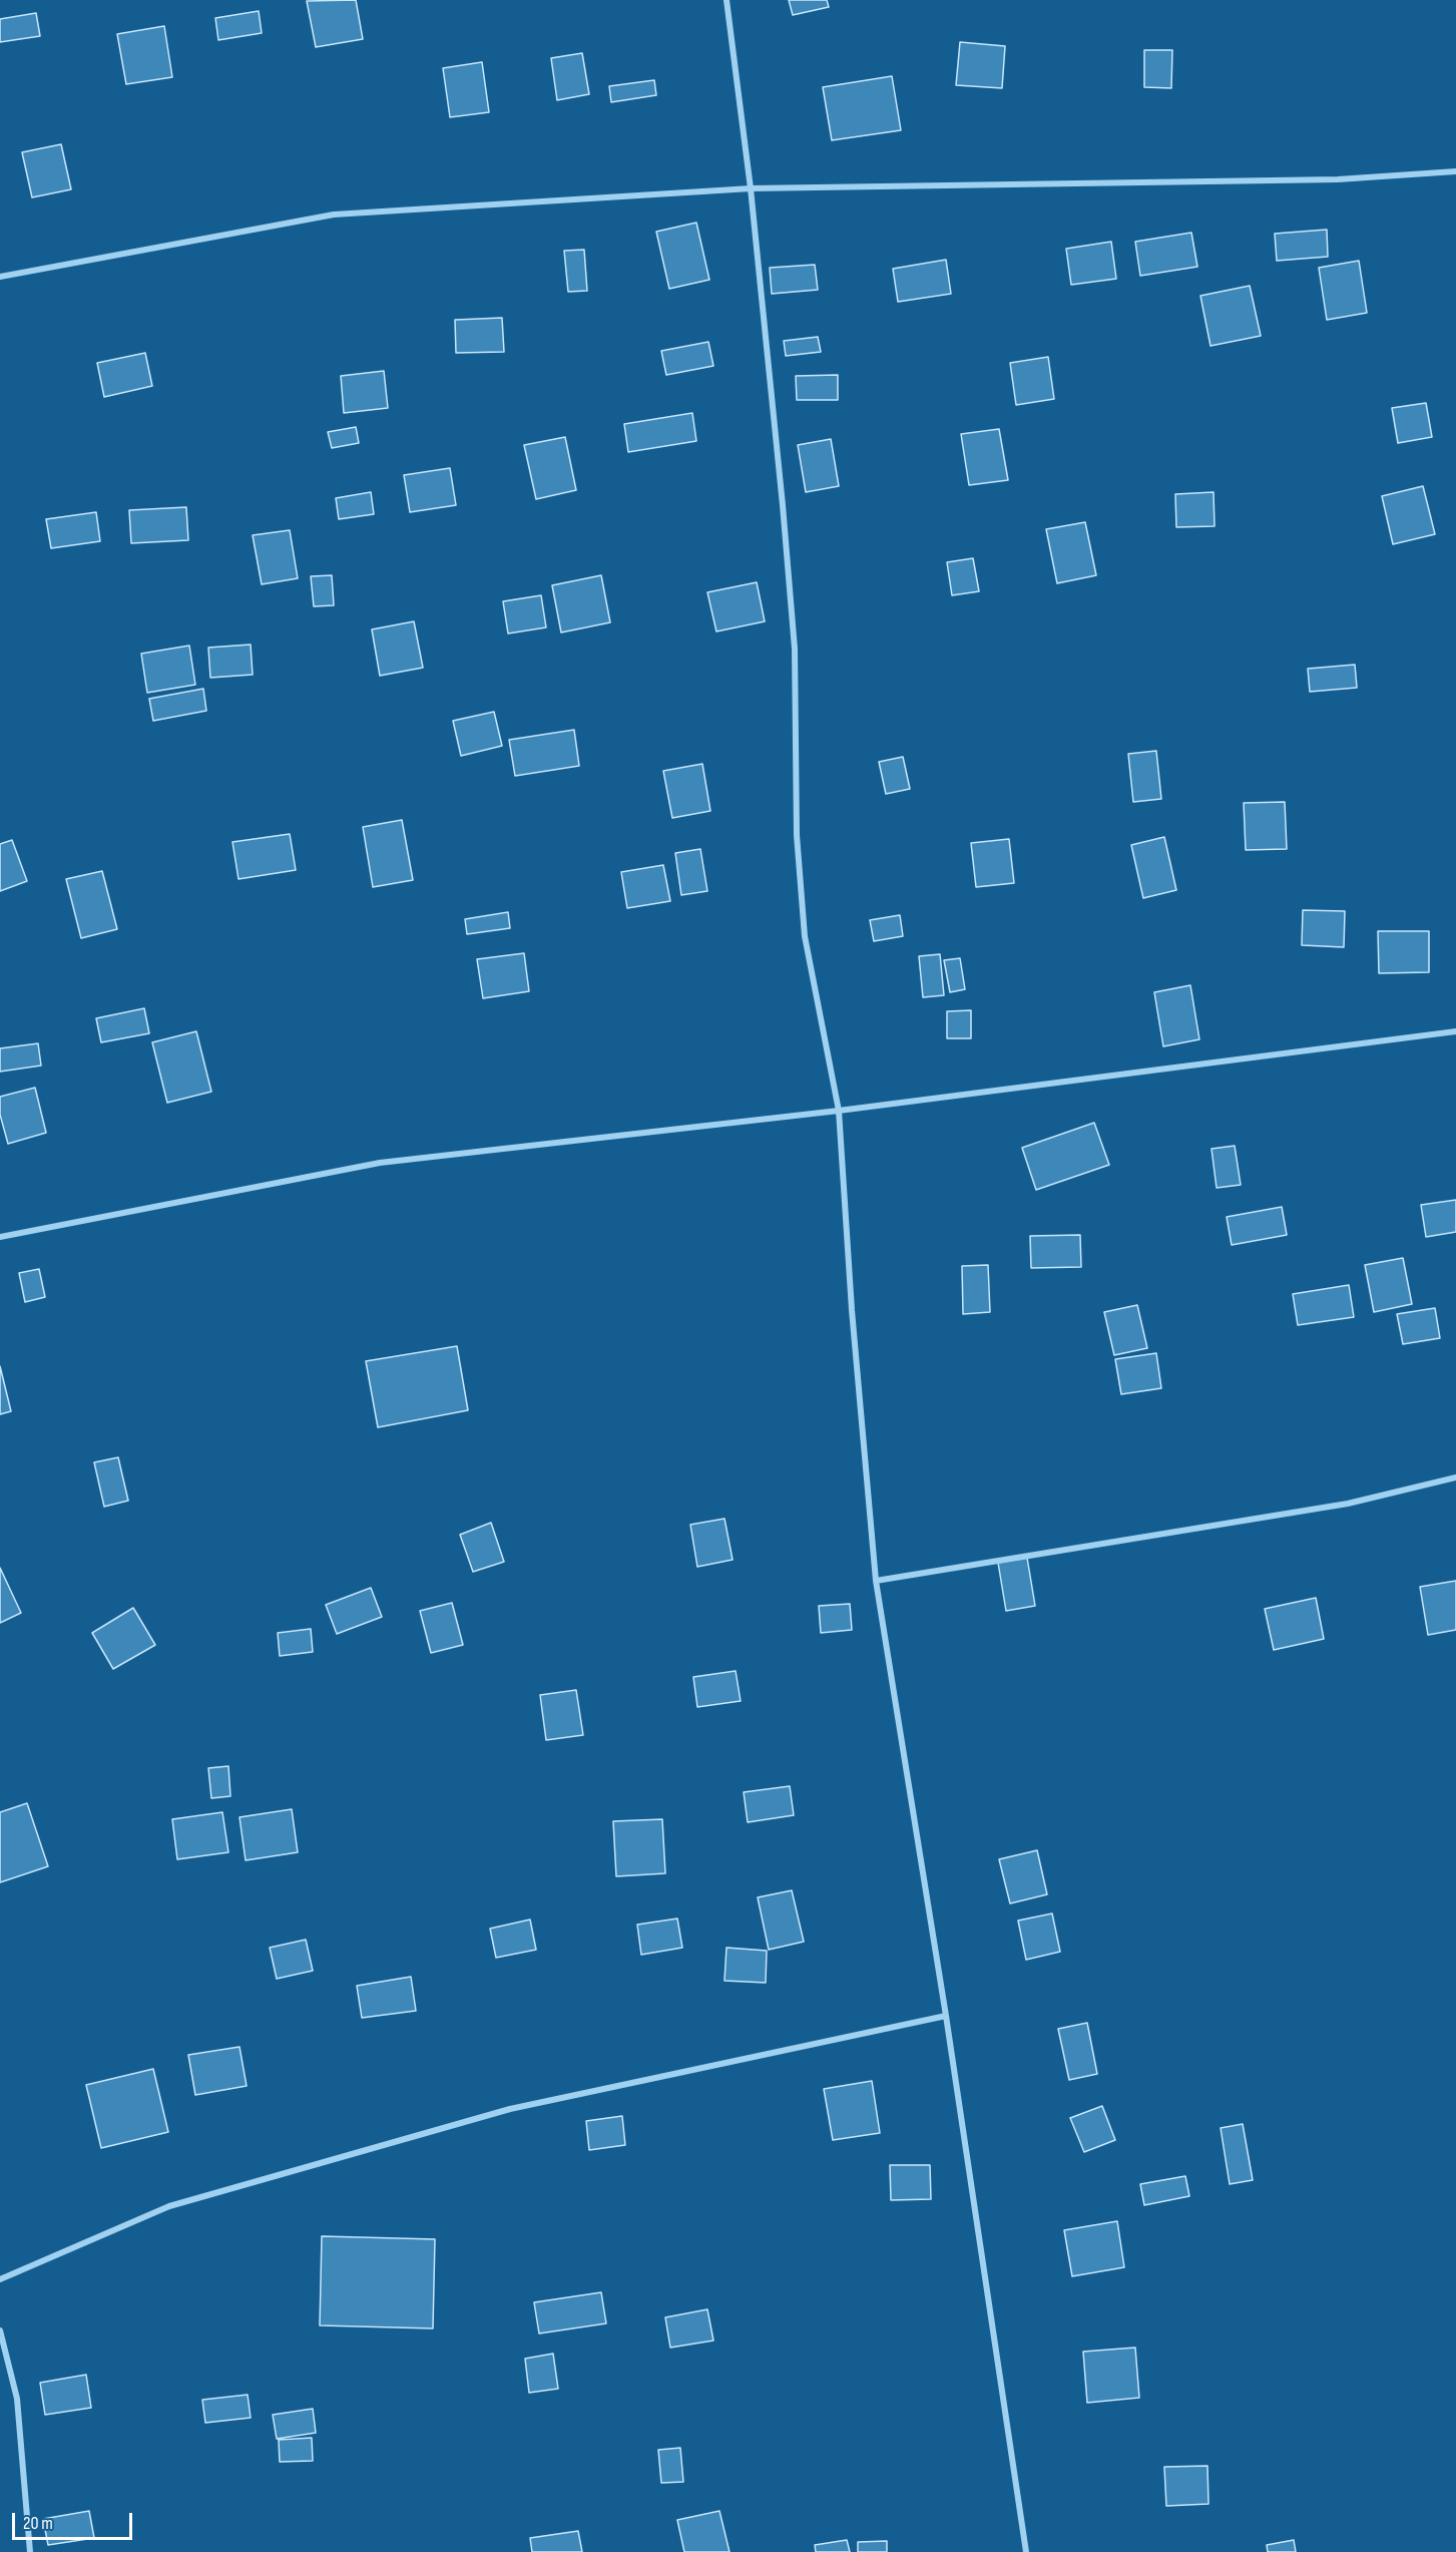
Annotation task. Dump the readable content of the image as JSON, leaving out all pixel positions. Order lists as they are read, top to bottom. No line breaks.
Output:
{"scale_bar":"20 m"}
